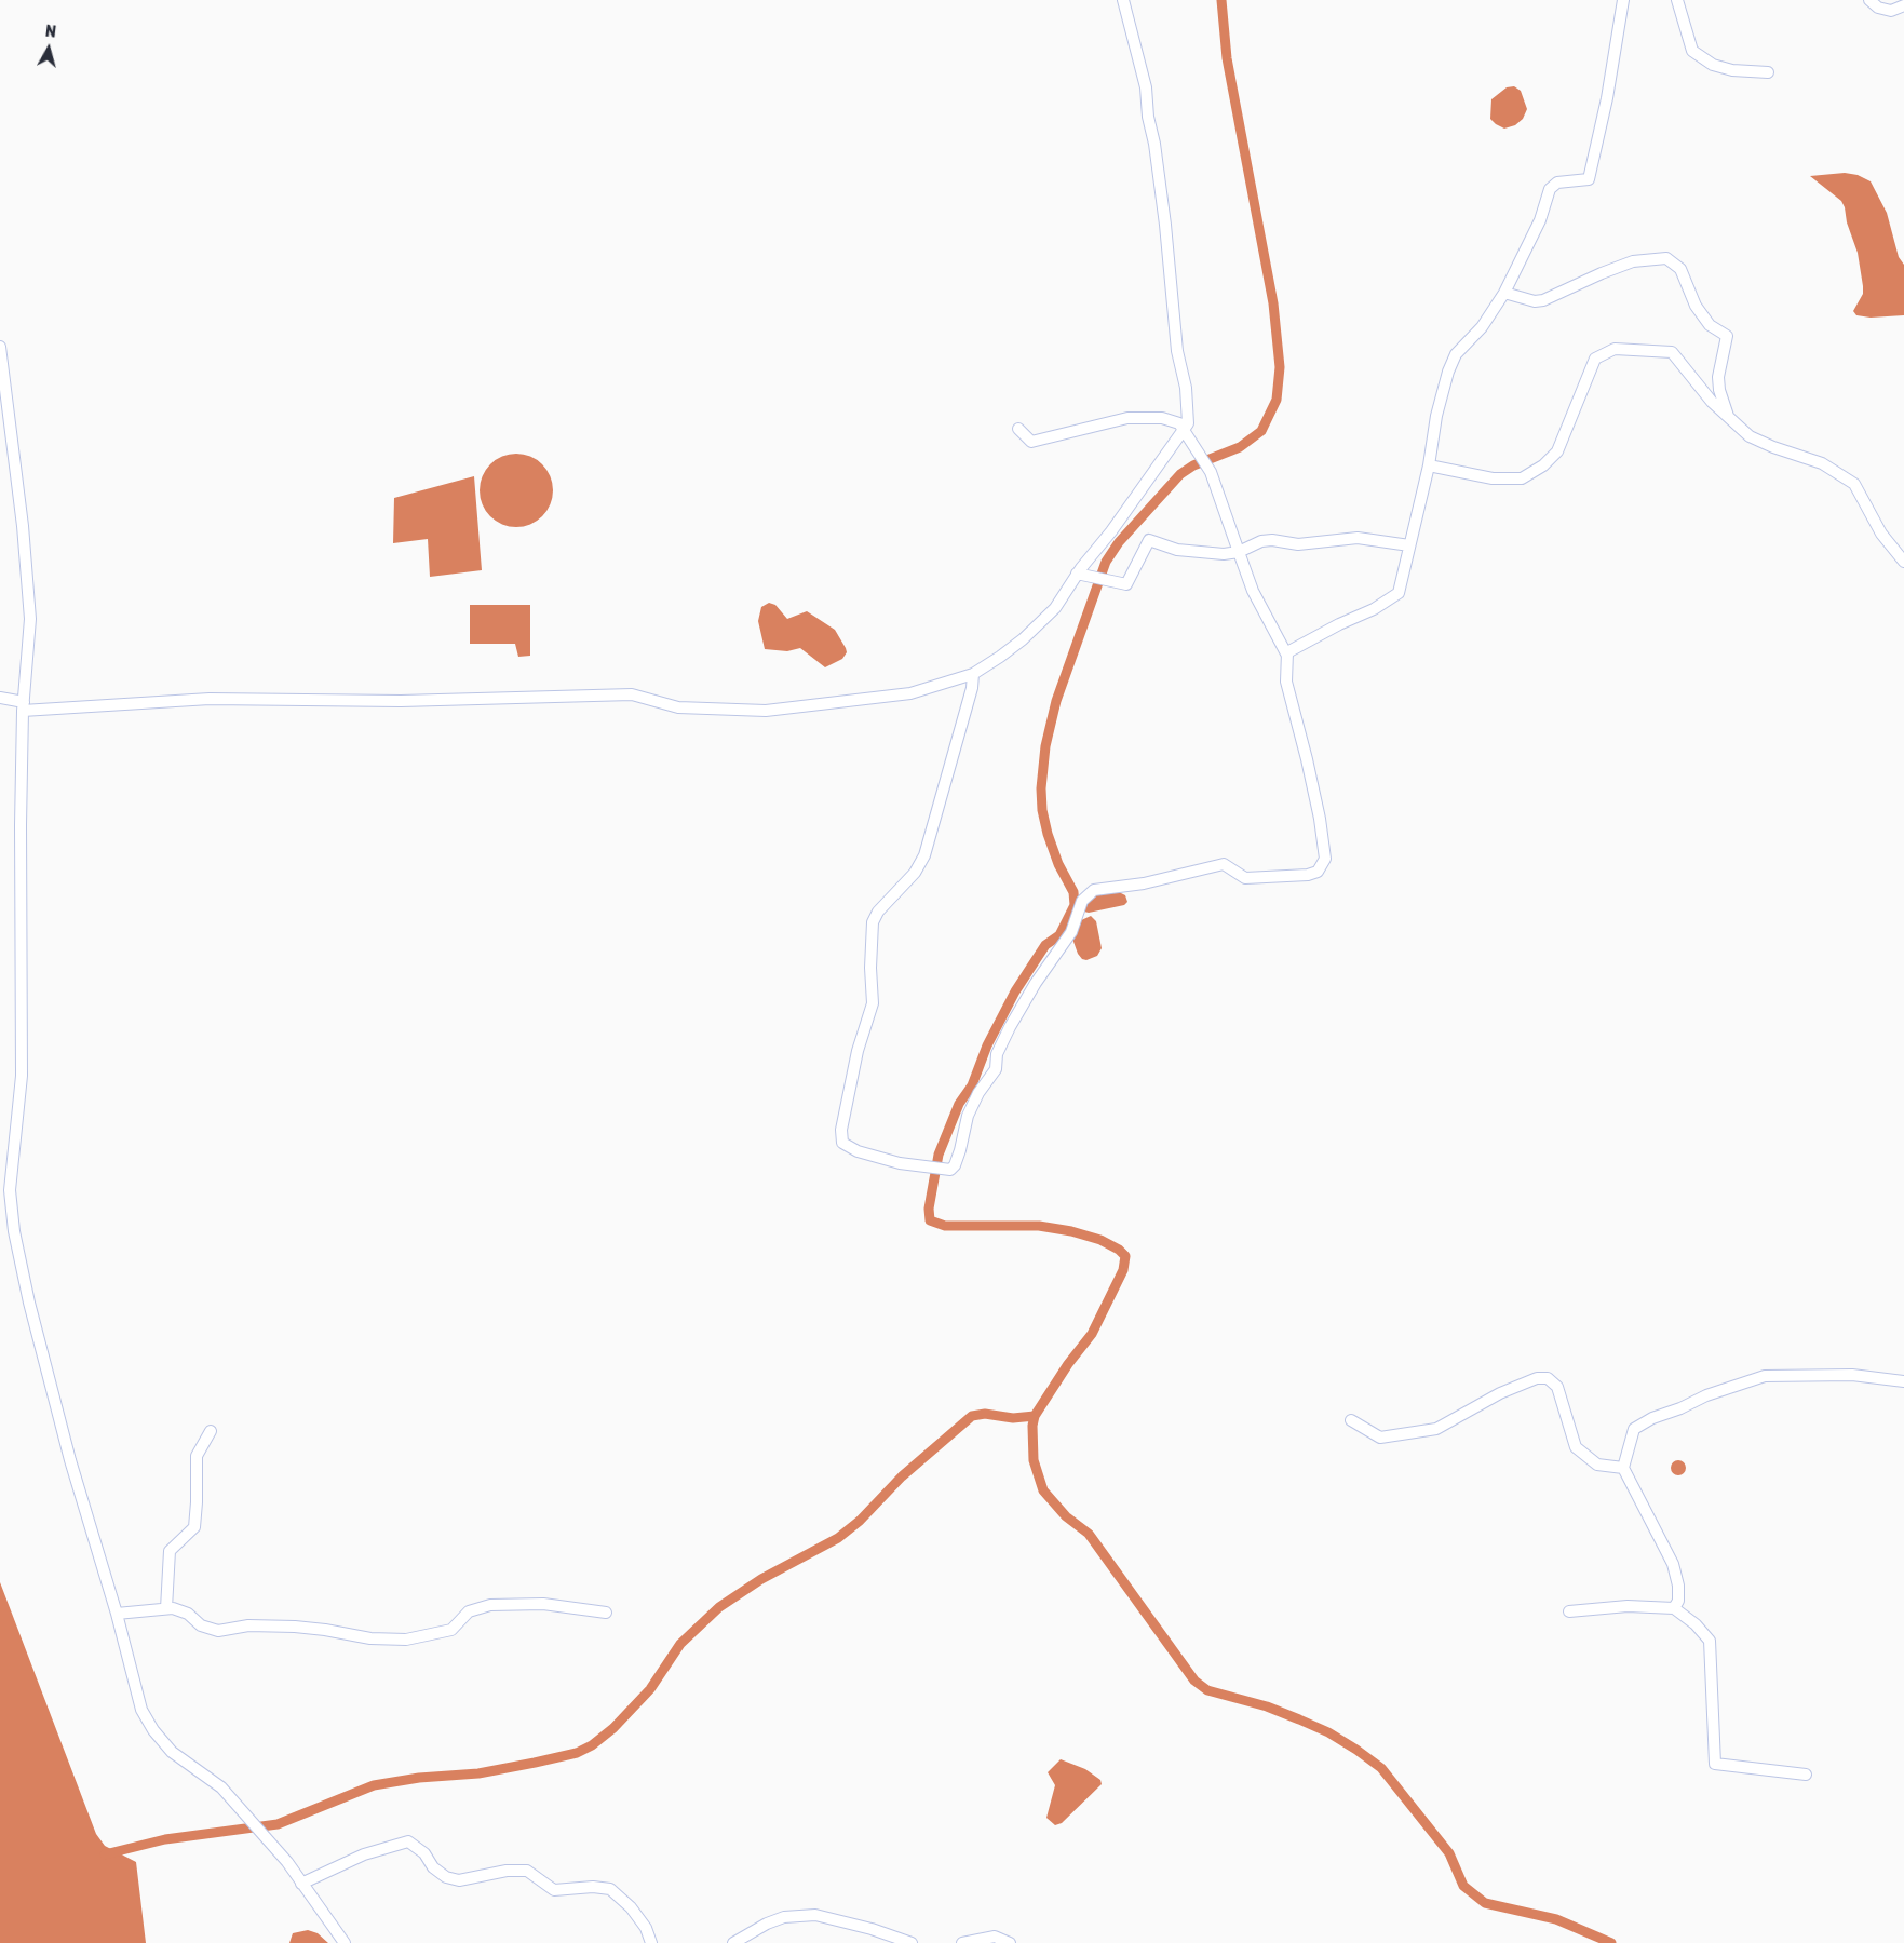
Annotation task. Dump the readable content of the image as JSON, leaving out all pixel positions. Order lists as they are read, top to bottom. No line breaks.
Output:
{"north":"top"}
